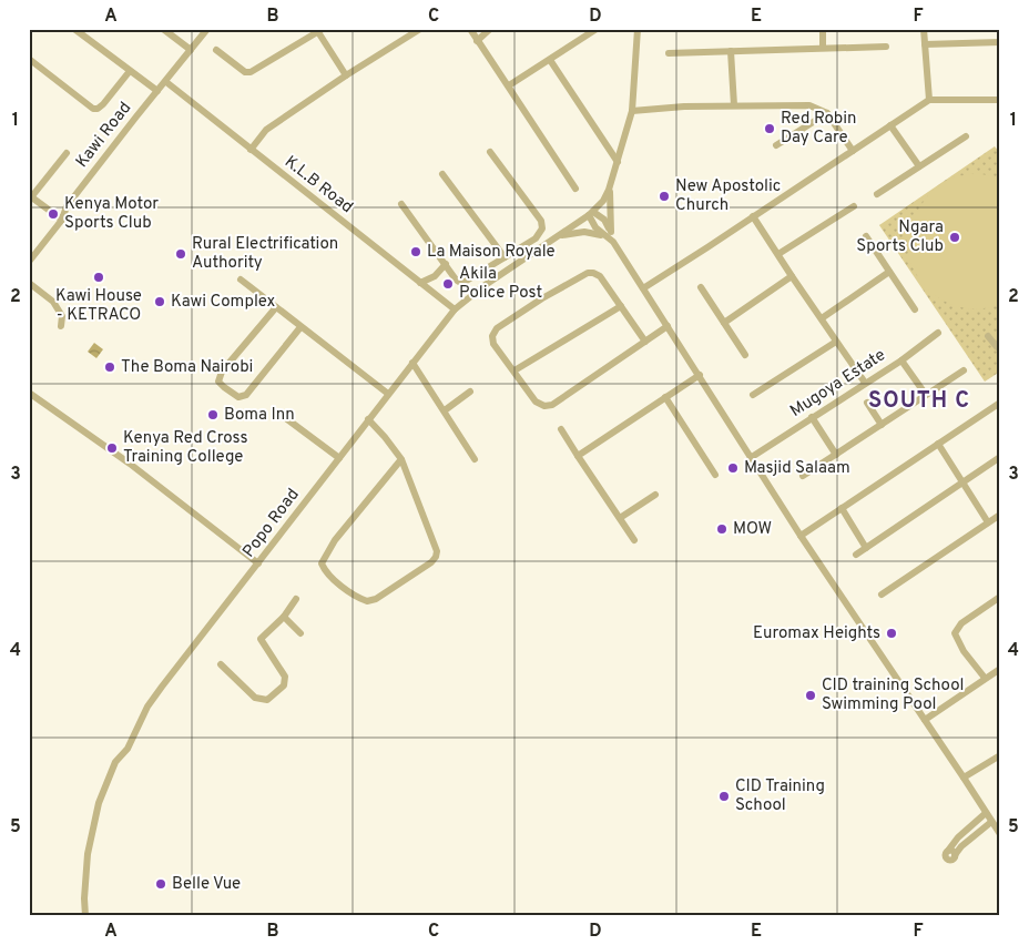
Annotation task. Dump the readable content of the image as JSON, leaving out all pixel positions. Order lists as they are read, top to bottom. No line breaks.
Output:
{"streets":{"street":["Kawi Road","K.L.B Road","Mugoya Estate","Popo Road"]},"crossings":[["Kawi Road","K.L.B Road"],["K.L.B Road","Popo Road"]],"districts":["SOUTH C"],"places":["Red Robin Day Care","New Apostolic Church","Kenya Motor Sports Club","Ngara Sports Club","La Maison Royale","Rural Electrification Authority","Kawi House - KETRACO","Akila Police Post","Kawi Complex","The Boma Nairobi","Boma Inn","Kenya Red Cross Training College","Masjid Salaam","MOW","Euromax Heights","CID training School Swimming Pool","CID Training School","Belle Vue"],"grid":{"columns":["A","B","C","D","E","F"],"rows":["1","2","3","4","5"]}}
